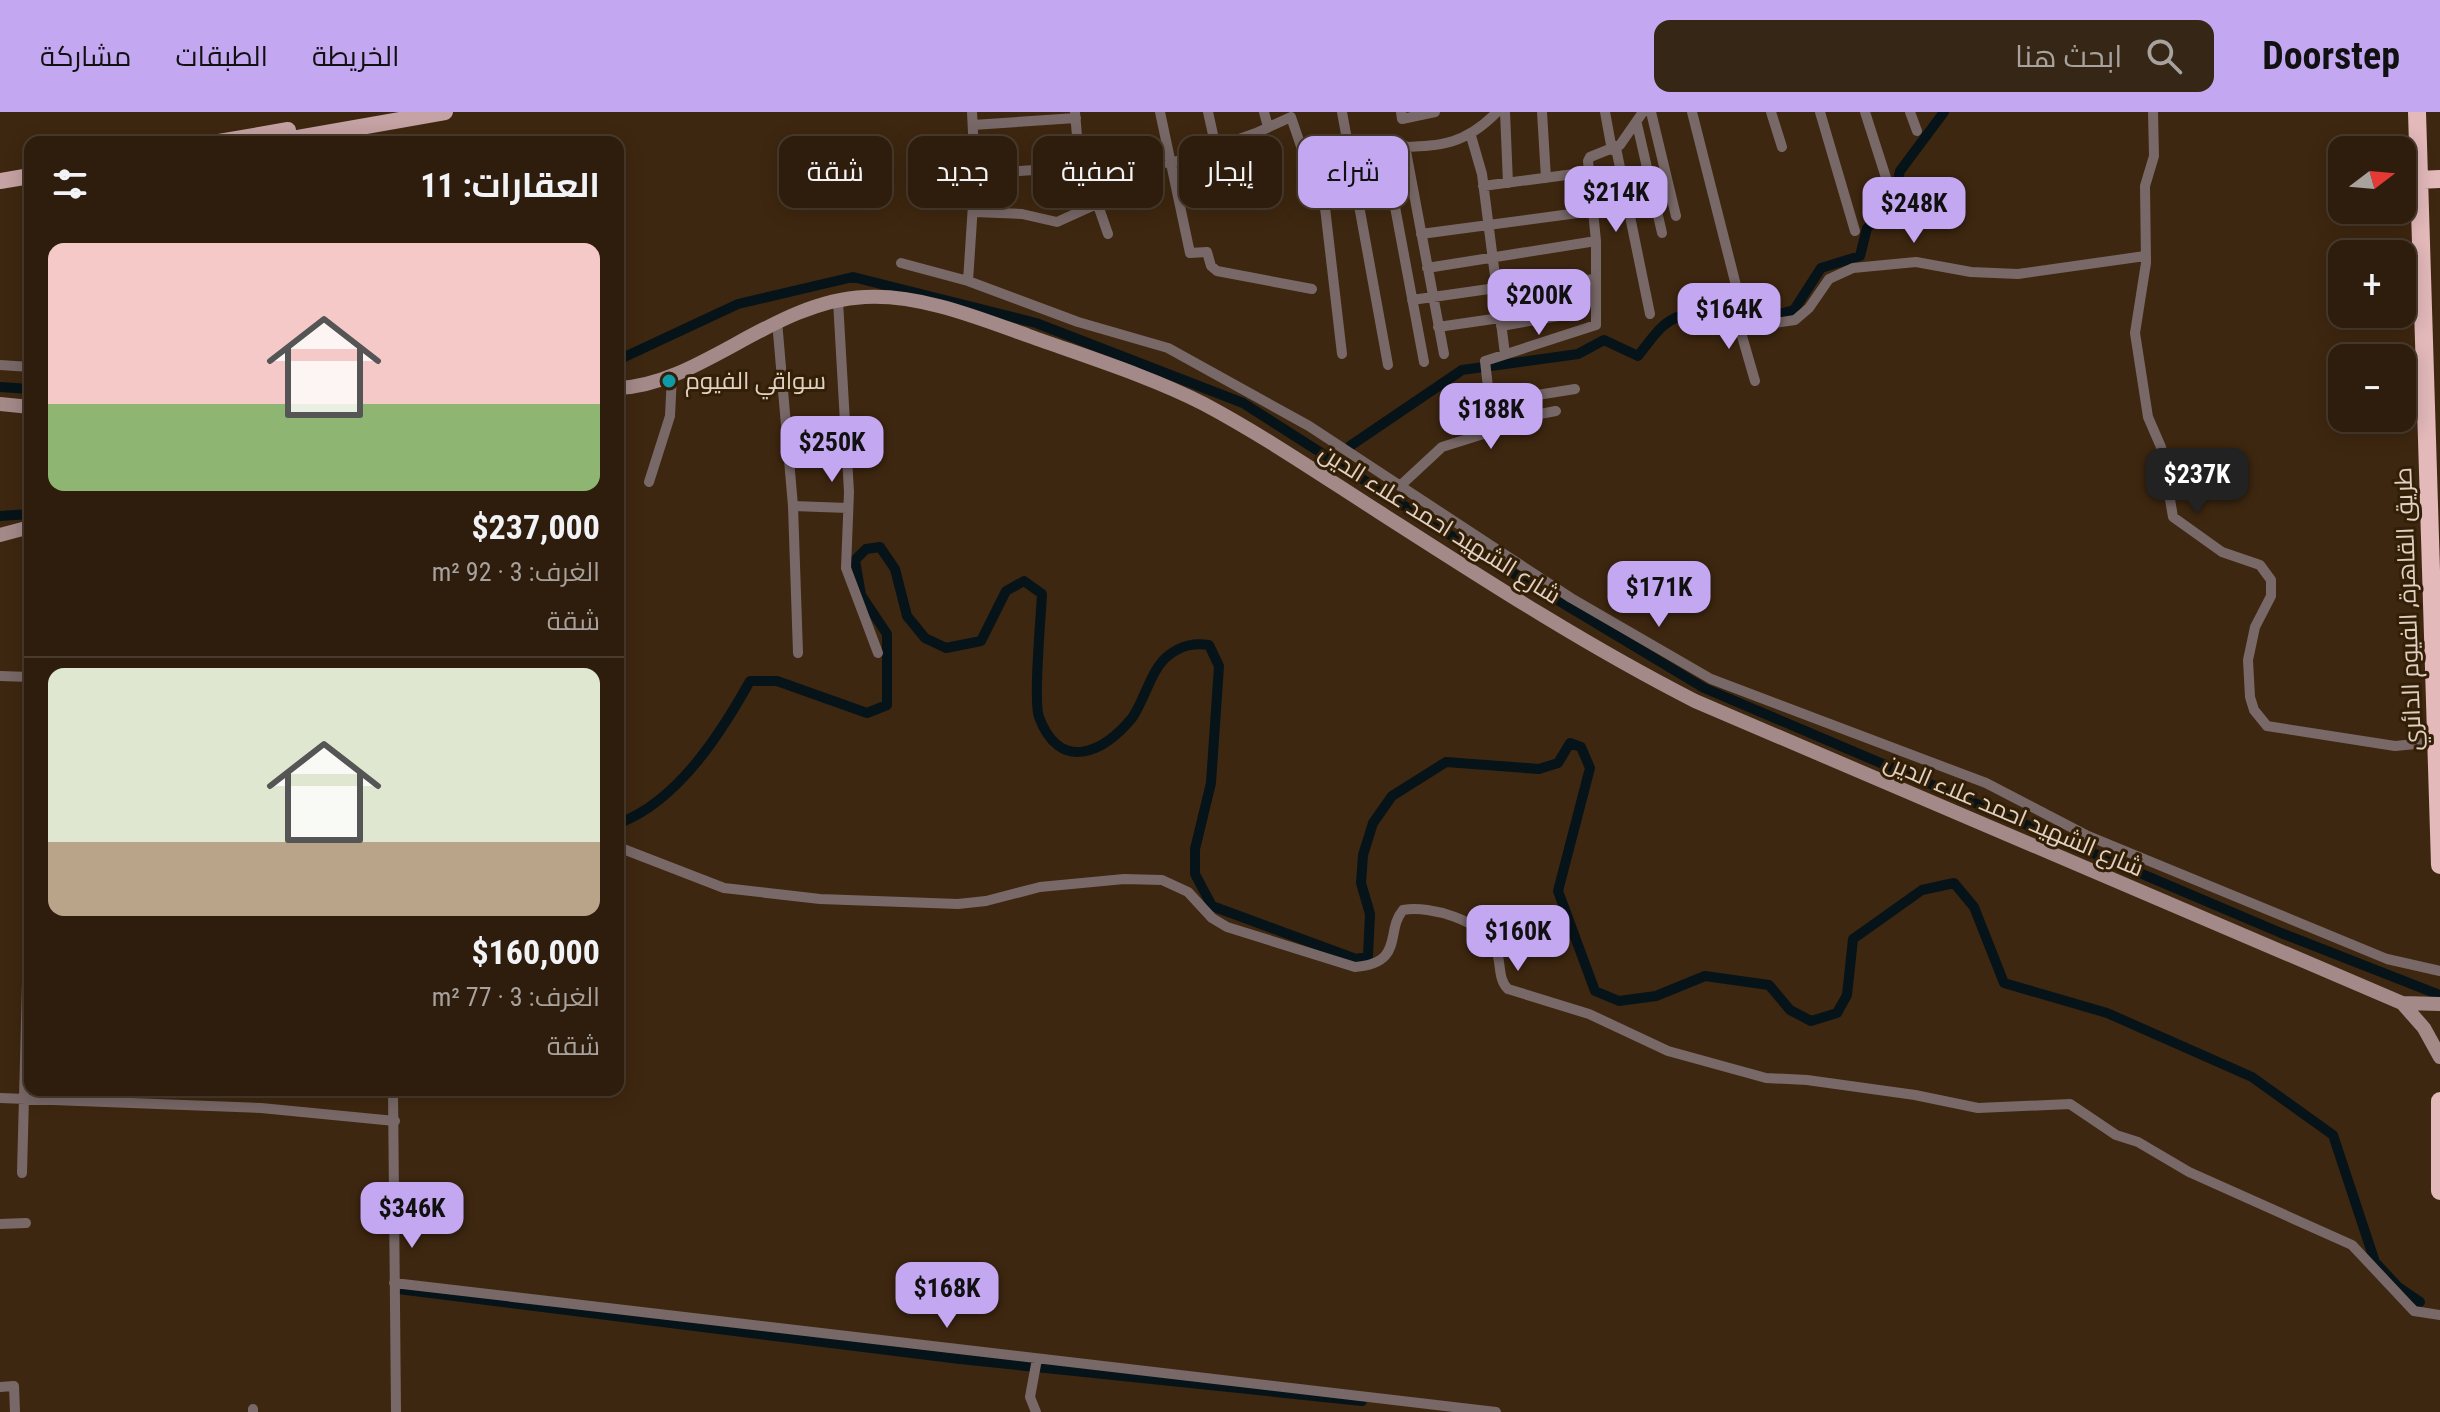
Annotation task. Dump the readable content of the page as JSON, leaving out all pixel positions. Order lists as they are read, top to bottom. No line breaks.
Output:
{"streets":{"highway":["طريق القاهرة, الفيوم الدائري"],"main road":["شارع الشهيد احمد علاء الدين"]},"places":["سواقي الفيوم"],"north":"right","page":{"header":"Doorstep","search":"ابحث هنا","nav":["الخريطة","الطبقات","مشاركة"],"map_buttons":["+","−"],"chip":["شراء","إيجار","تصفية","جديد","شقة"],"heading":"العقارات: 11","price":["$214K","$248K","$200K","$164K","$188K","$250K","$237K","$171K","$160K","$346K","$168K"],"list":[{"name":"$237,000","note":"الغرف: 3 · 92 m² · شقة"},{"name":"$160,000","note":"الغرف: 3 · 77 m² · شقة"}]}}
